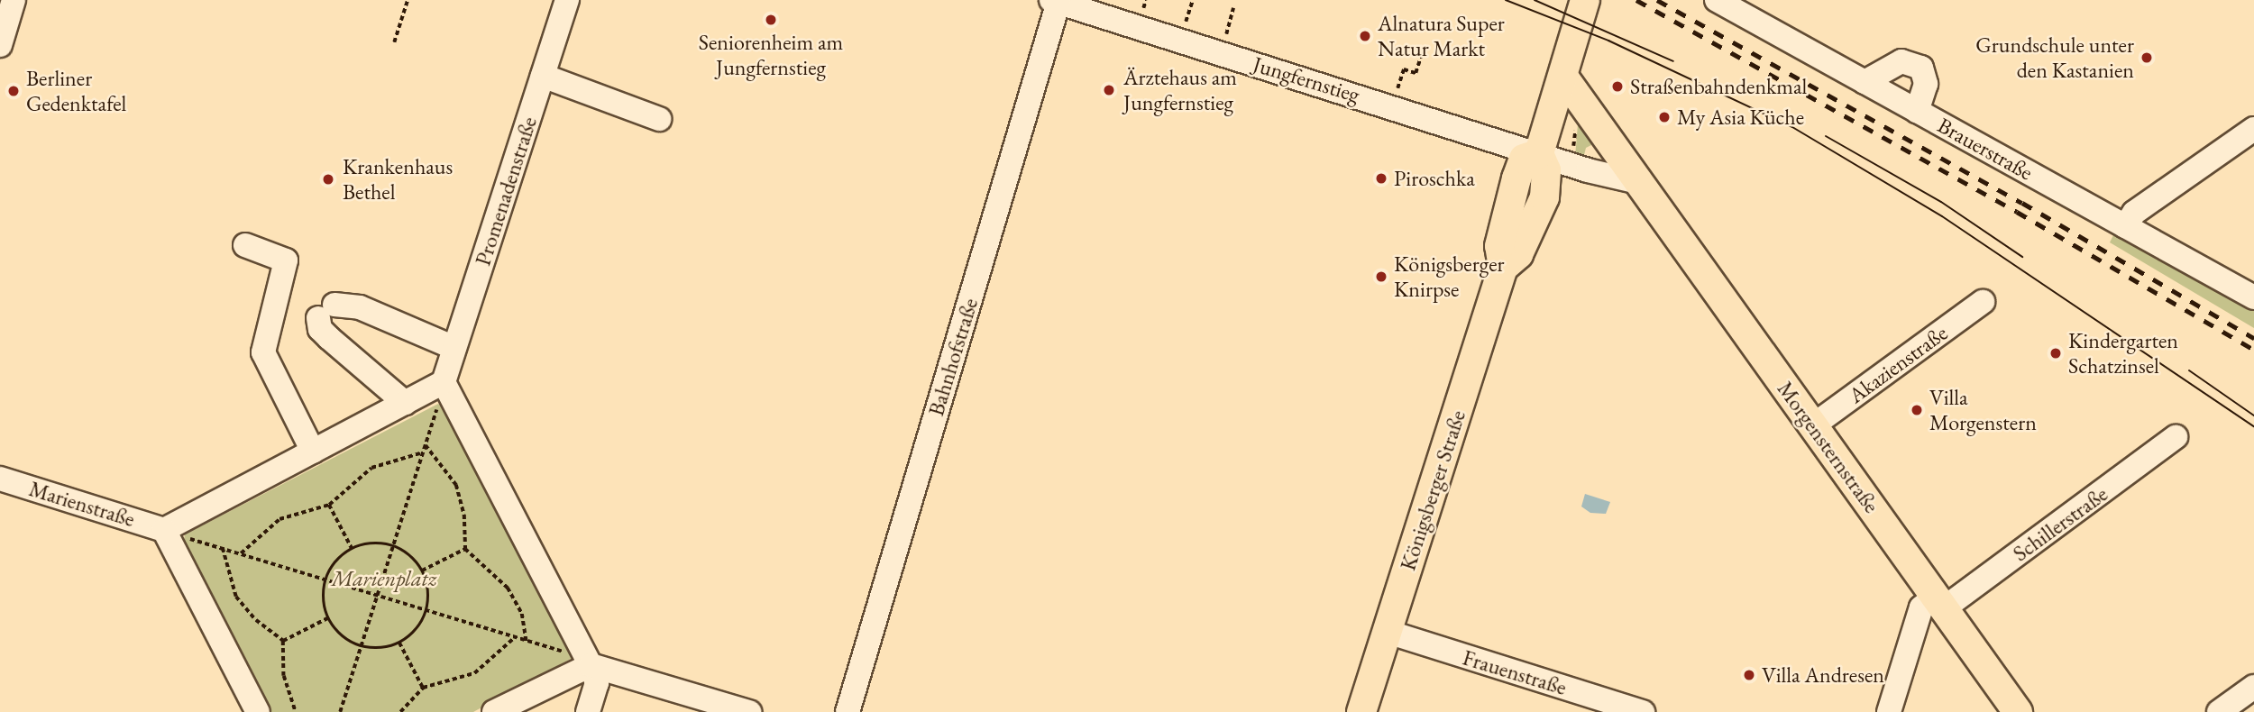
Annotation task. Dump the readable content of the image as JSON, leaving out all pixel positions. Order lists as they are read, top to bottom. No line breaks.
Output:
{"streets":{"main road":["Morgensternstraße","Königsberger Straße"],"street":["Jungfernstieg","Brauerstraße","Promenadenstraße","Bahnhofstraße","Akazienstraße","Marienstraße","Schillerstraße","Frauenstraße"]},"crossings":[["Jungfernstieg","Bahnhofstraße"],["Jungfernstieg","Königsberger Straße"],["Akazienstraße","Morgensternstraße"],["Morgensternstraße","Königsberger Straße"],["Morgensternstraße","Schillerstraße"],["Königsberger Straße","Frauenstraße"]],"parks":["Marienplatz"],"places":["Seniorenheim am Jungfernstieg","Alnatura Super Natur Markt","Grundschule unter den Kastanien","Straßenbahndenkmal","Ärztehaus am Jungfernstieg","Berliner Gedenktafel","My Asia Küche","Piroschka","Krankenhaus Bethel","Königsberger Knirpse","Kindergarten Schatzinsel","Villa Morgenstern","Villa Andresen"]}
